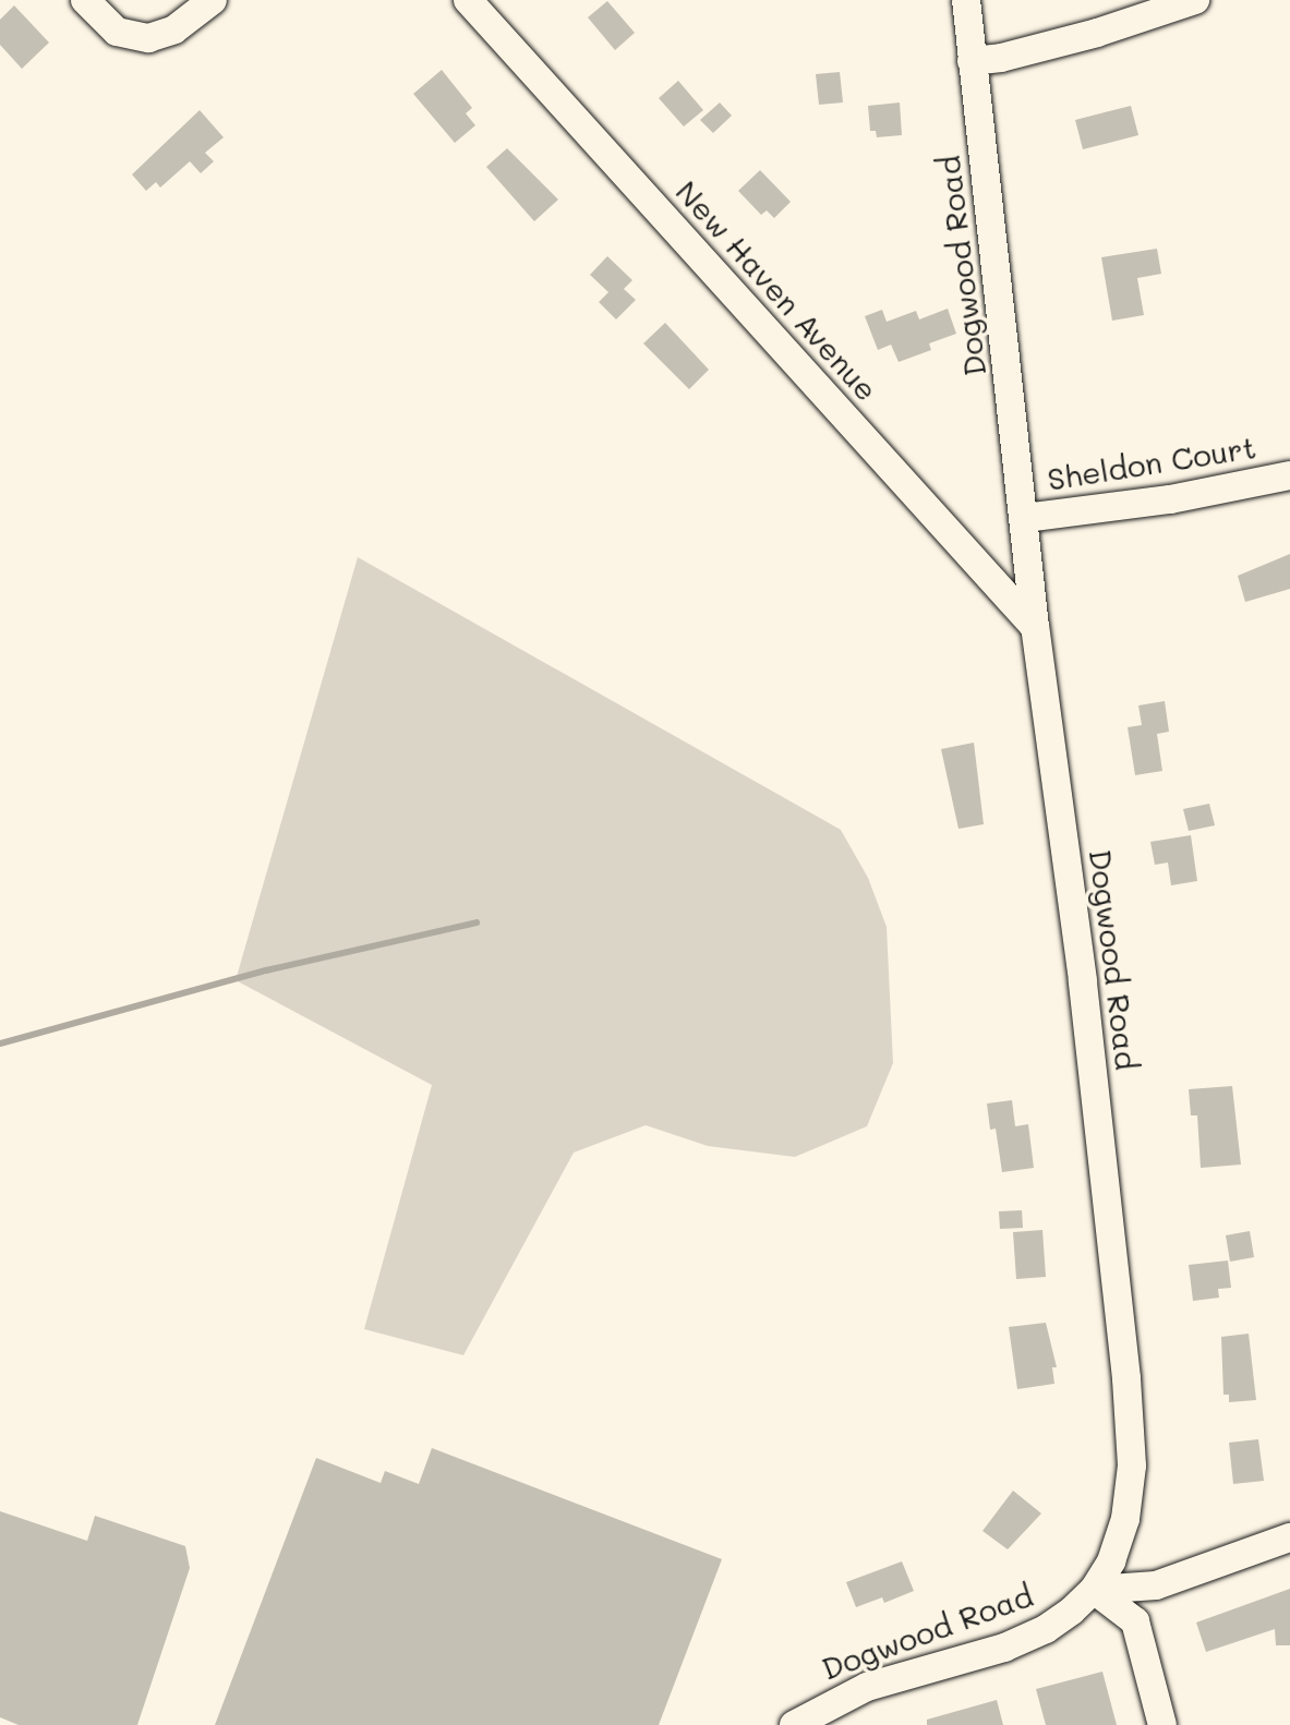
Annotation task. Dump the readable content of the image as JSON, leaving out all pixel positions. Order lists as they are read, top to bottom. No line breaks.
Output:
{"streets":{"street":["Dogwood Road","New Haven Avenue","Sheldon Court"]},"crossings":[["Dogwood Road","New Haven Avenue"],["Dogwood Road","Sheldon Court"]]}
